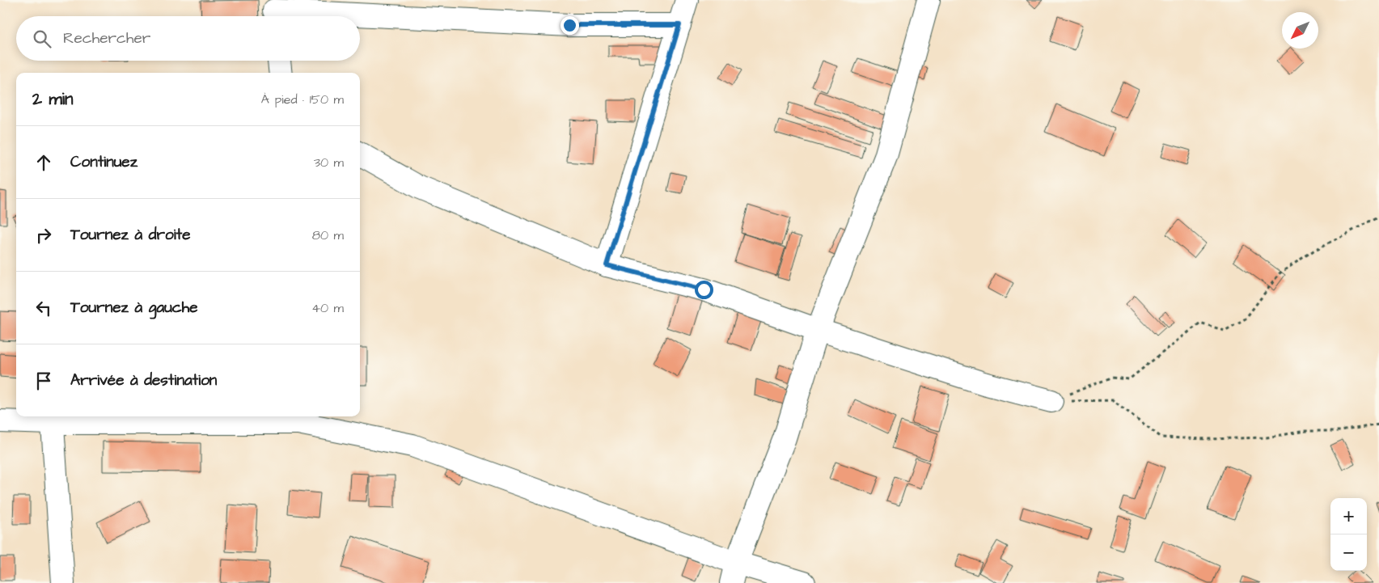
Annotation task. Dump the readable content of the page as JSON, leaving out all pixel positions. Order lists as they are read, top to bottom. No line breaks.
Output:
{"north":"bottom left","page":{"search":"Rechercher","heading":["2 min","À pied · 150 m"],"list":[["Continuez","30 m"],["Tournez à droite","80 m"],["Tournez à gauche","40 m"],"Arrivée à destination"],"map_buttons":["+","−"]}}
